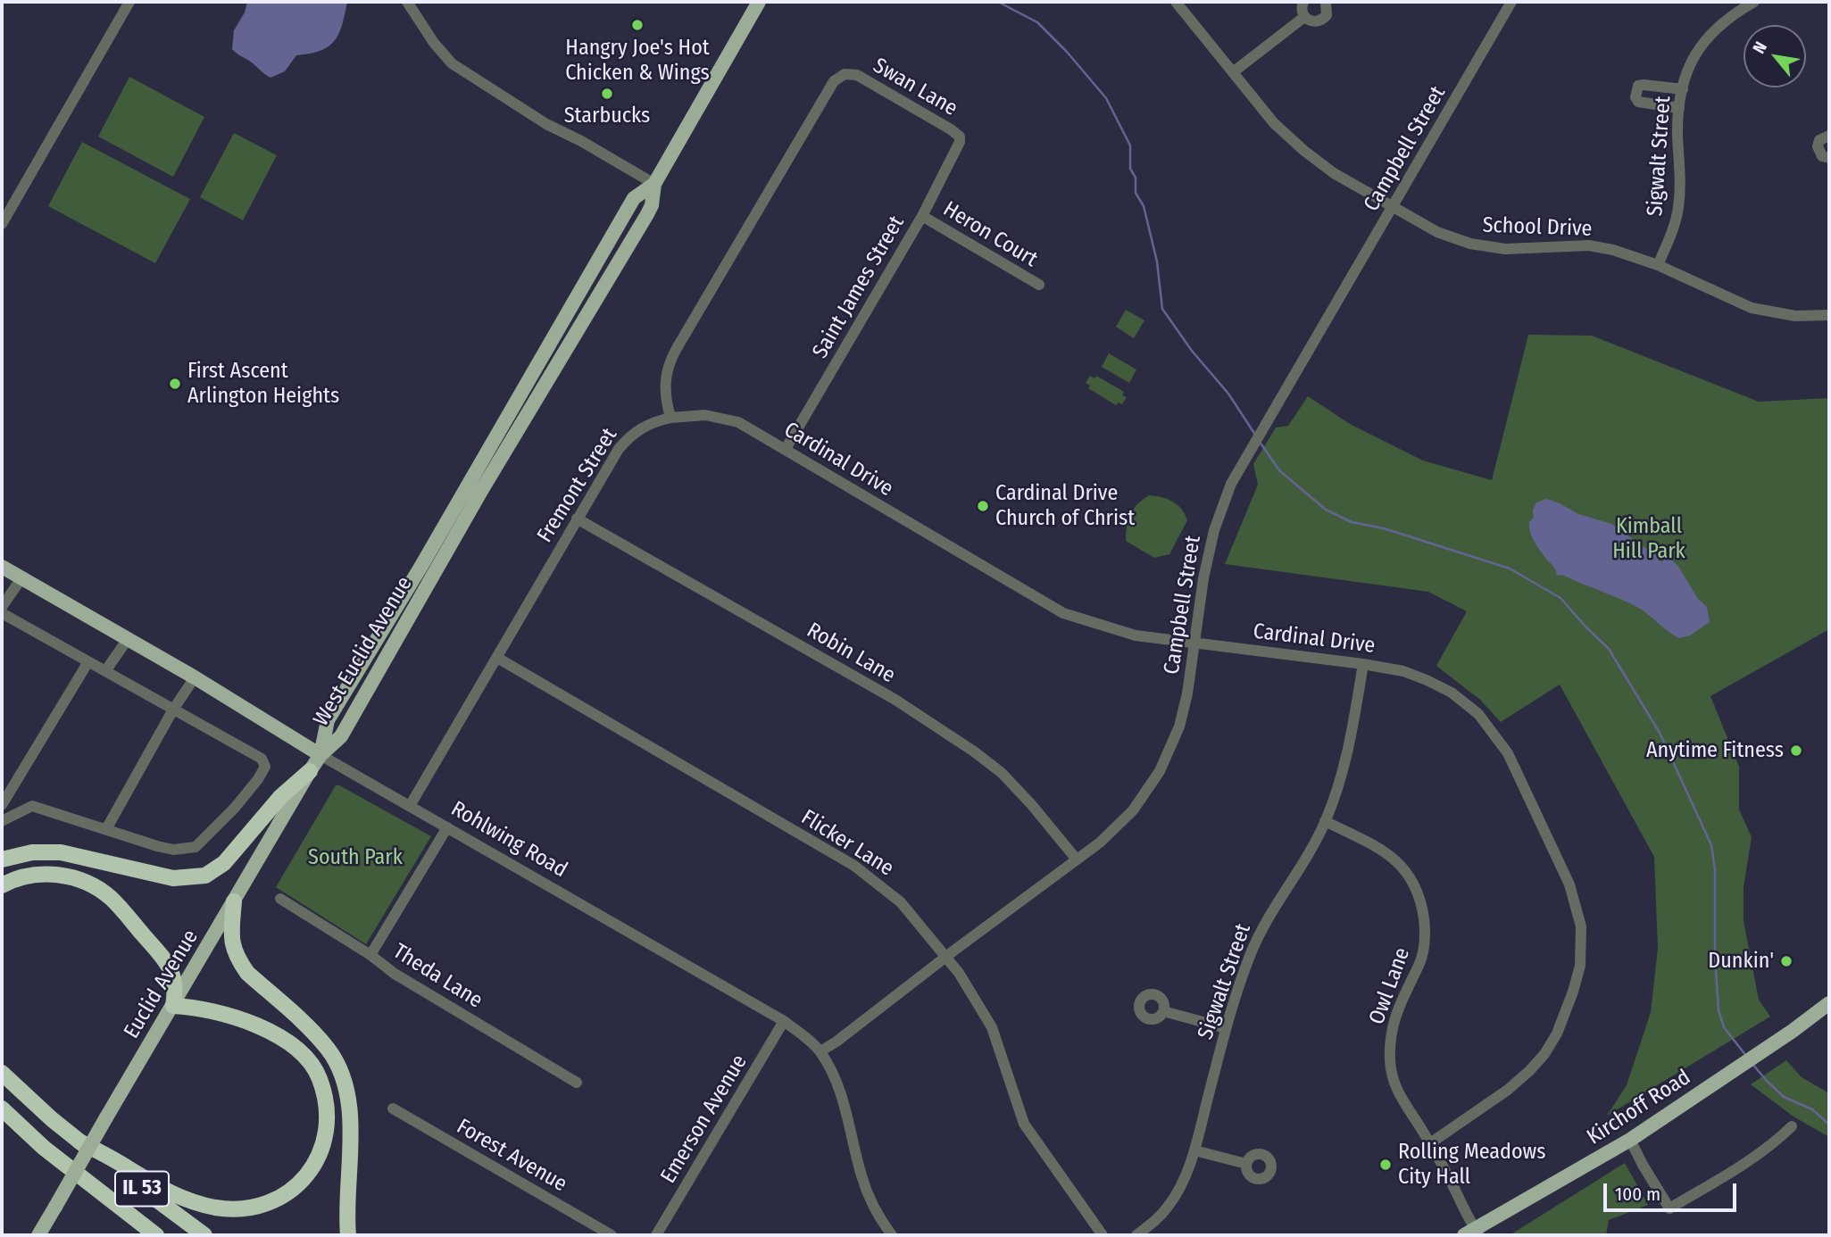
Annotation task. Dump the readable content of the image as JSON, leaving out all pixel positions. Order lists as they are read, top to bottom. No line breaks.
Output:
{"streets":{"highway":["IL 53"],"main road":["West Euclid Avenue","Rohlwing Road","Euclid Avenue","Kirchoff Road"],"street":["Swan Lane","Campbell Street","Sigwalt Street","School Drive","Heron Court","Saint James Street","Cardinal Drive","Fremont Street","Robin Lane","Flicker Lane","Theda Lane","Owl Lane","Emerson Avenue","Forest Avenue"]},"crossings":[["Swan Lane","Saint James Street"],["Swan Lane","Cardinal Drive"],["Swan Lane","Fremont Street"],["Campbell Street","School Drive"],["Campbell Street","Cardinal Drive"],["Campbell Street","Robin Lane"],["Campbell Street","Rohlwing Road"],["Campbell Street","Flicker Lane"],["Sigwalt Street","School Drive"],["Sigwalt Street","Cardinal Drive"],["Sigwalt Street","Owl Lane"],["Heron Court","Saint James Street"],["Saint James Street","Cardinal Drive"],["Cardinal Drive","Fremont Street"],["Cardinal Drive","Owl Lane"],["Fremont Street","Robin Lane"],["Fremont Street","Rohlwing Road"],["Fremont Street","Flicker Lane"],["West Euclid Avenue","Rohlwing Road"],["West Euclid Avenue","Euclid Avenue"],["Rohlwing Road","Euclid Avenue"],["Rohlwing Road","Emerson Avenue"],["Owl Lane","Kirchoff Road"]],"parks":["Kimball Hill Park","South Park"],"places":["Hangry Joe's Hot Chicken & Wings","Starbucks","First Ascent Arlington Heights","Cardinal Drive Church of Christ","Anytime Fitness","Dunkin'","Rolling Meadows City Hall"],"scale_bar":"100 m","north":"top left"}
